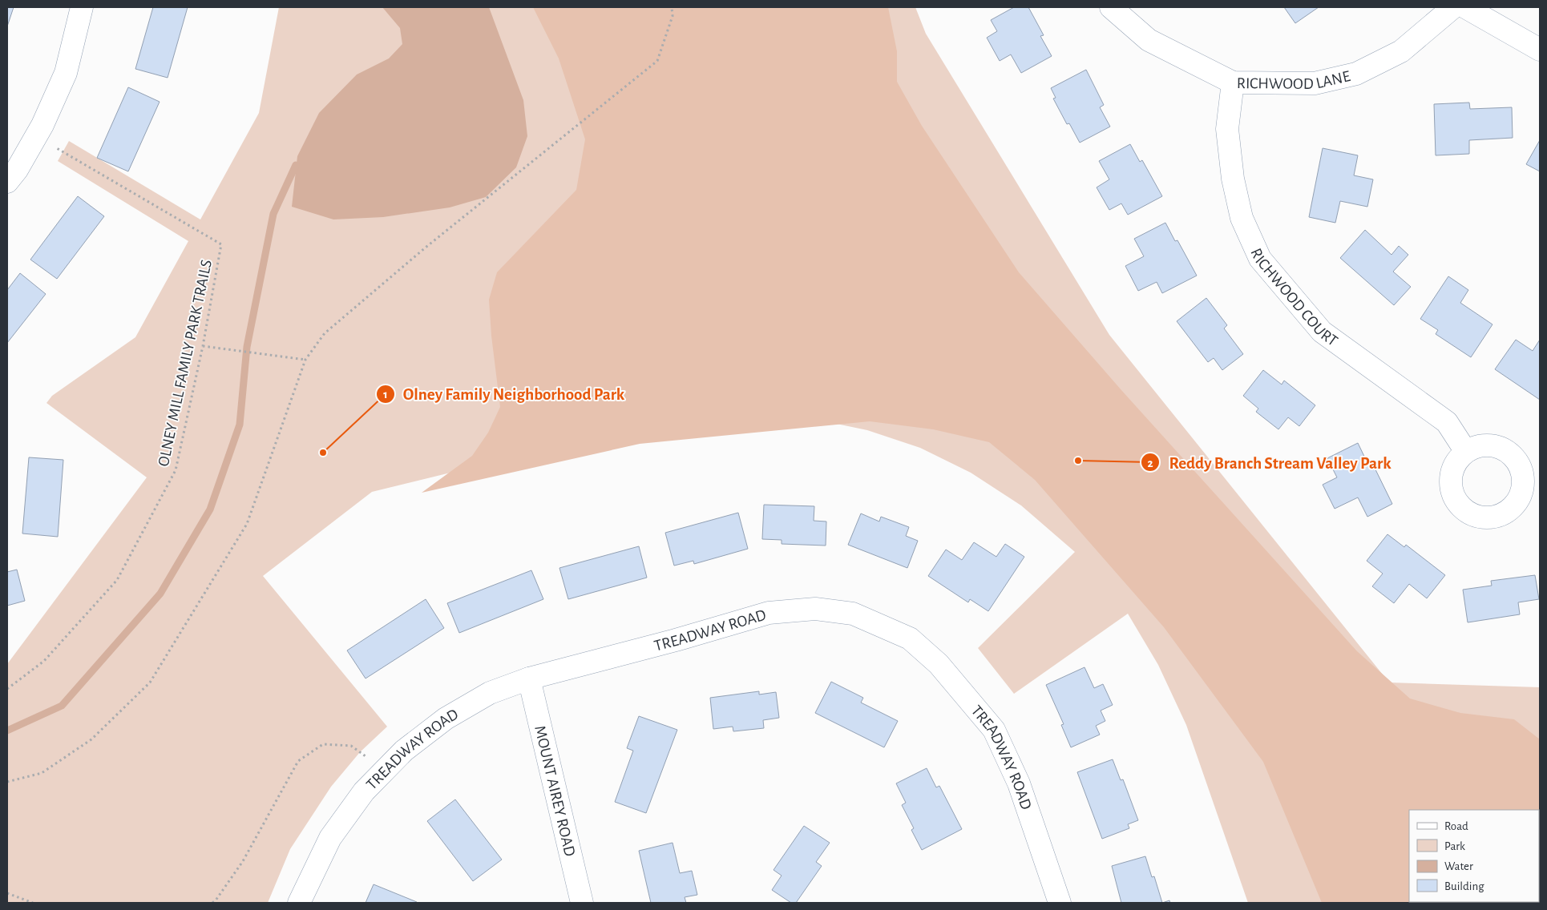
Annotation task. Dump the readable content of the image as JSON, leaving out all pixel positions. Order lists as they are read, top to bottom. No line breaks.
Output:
{"streets":{"street":["RICHWOOD LANE","RICHWOOD COURT","TREADWAY ROAD","MOUNT AIREY ROAD"],"path":["OLNEY MILL FAMILY PARK TRAILS"]},"crossings":[["RICHWOOD LANE","RICHWOOD COURT"],["TREADWAY ROAD","MOUNT AIREY ROAD"]],"places":["Olney Family Neighborhood Park","Reddy Branch Stream Valley Park"],"legend":["Road","Park","Water","Building"]}
